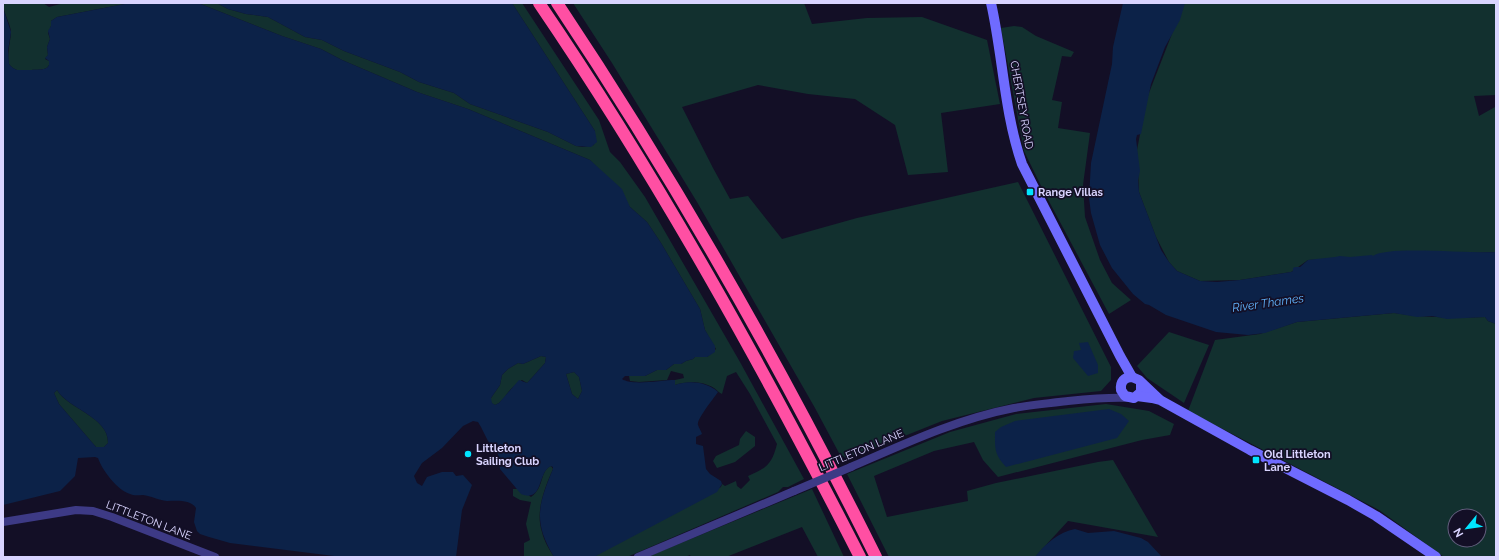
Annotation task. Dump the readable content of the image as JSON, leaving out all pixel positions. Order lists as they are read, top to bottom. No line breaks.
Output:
{"streets":{"main road":["CHERTSEY ROAD"],"street":["LITTLETON LANE"]},"crossings":[["CHERTSEY ROAD","LITTLETON LANE"]],"water":["River Thames"],"places":{"transit":["Range Villas","Old Littleton Lane"],"other":["Littleton Sailing Club"]},"north":"bottom left"}
